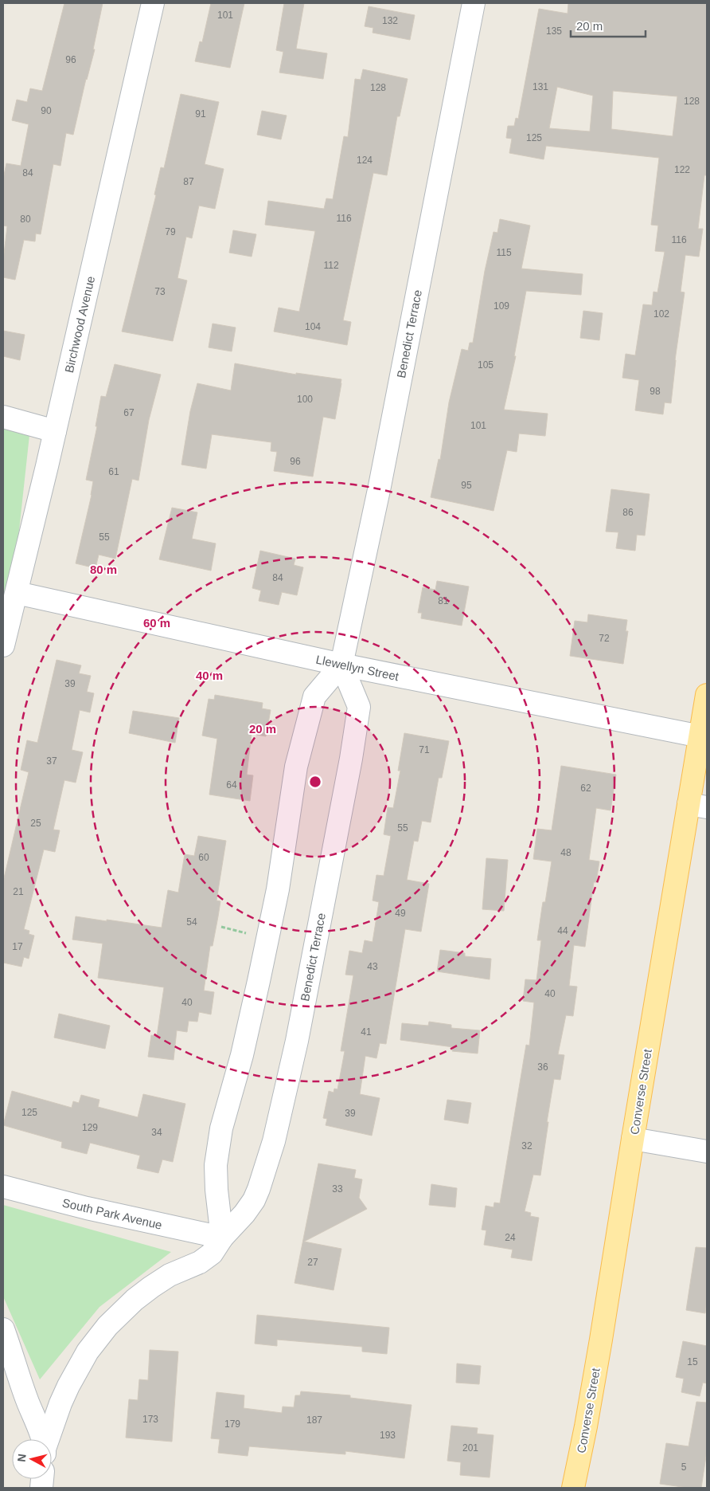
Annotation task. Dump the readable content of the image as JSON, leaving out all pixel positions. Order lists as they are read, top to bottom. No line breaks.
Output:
{"streets":{"main road":["Converse Street"],"street":["Birchwood Avenue","Benedict Terrace","Llewellyn Street","South Park Avenue"]},"crossings":[["Birchwood Avenue","Llewellyn Street"],["Benedict Terrace","Llewellyn Street"],["Benedict Terrace","South Park Avenue"],["Llewellyn Street","Converse Street"]],"house_numbers":["101","132","135","96","131","128","128","90","91","125","124","122","84","87","116","80","79","116","115","112","73","109","102","104","105","98","100","67","101","96","61","95","86","55","84","81","72","39","71","37","64","62","25","55","48","60","21","49","54","44","17","43","40","40","41","36","125","39","129","34","32","33","24","27","15","173","187","179","193","201","5"],"scale_bar":"20 m","north":"left","rings":["80 m","60 m","40 m","20 m"]}
